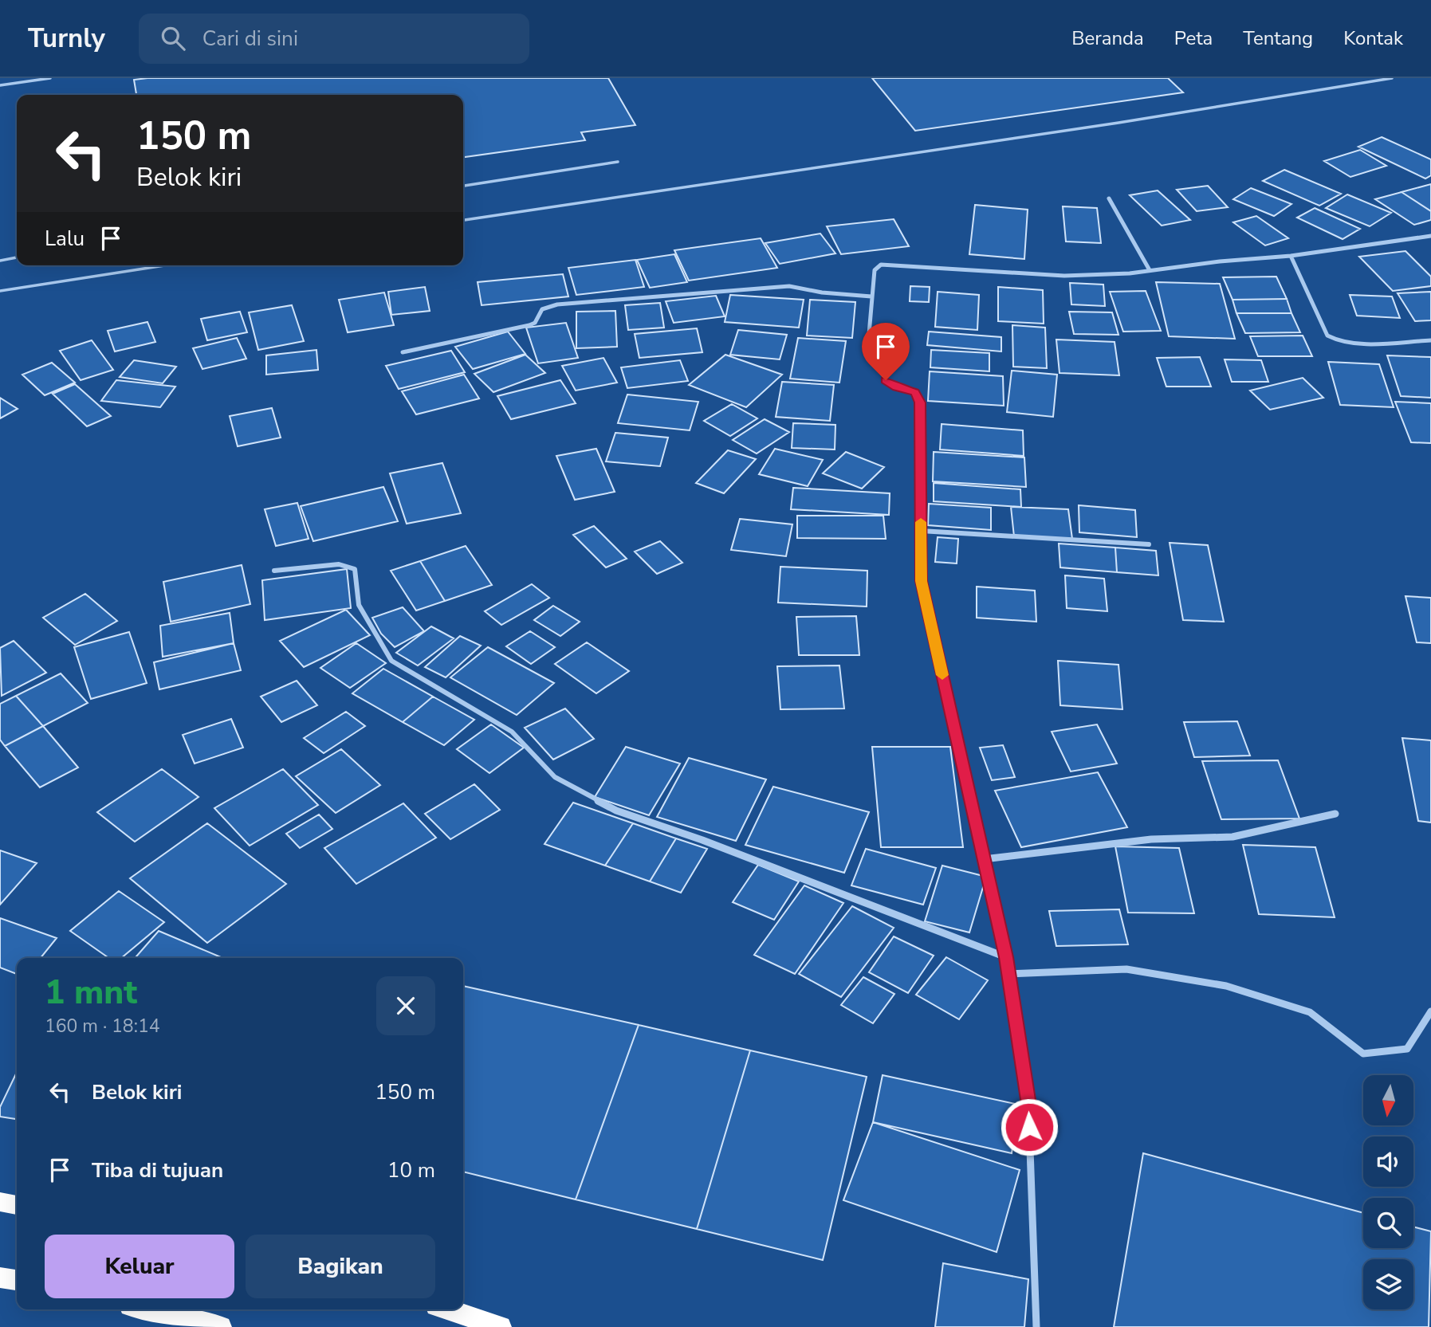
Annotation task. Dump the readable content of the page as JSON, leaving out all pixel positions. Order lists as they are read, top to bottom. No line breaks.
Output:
{"north":"bottom","page":{"header":"Turnly","search":"Cari di sini","nav":["Beranda","Peta","Tentang","Kontak"],"turn":["150 m","Belok kiri"],"then":"Lalu","heading":["1 mnt","160 m · 18:14"],"list":[{"name":"Belok kiri","value":"150 m"},{"name":"Tiba di tujuan","value":"10 m"}],"buttons":["Keluar","Bagikan"]}}
